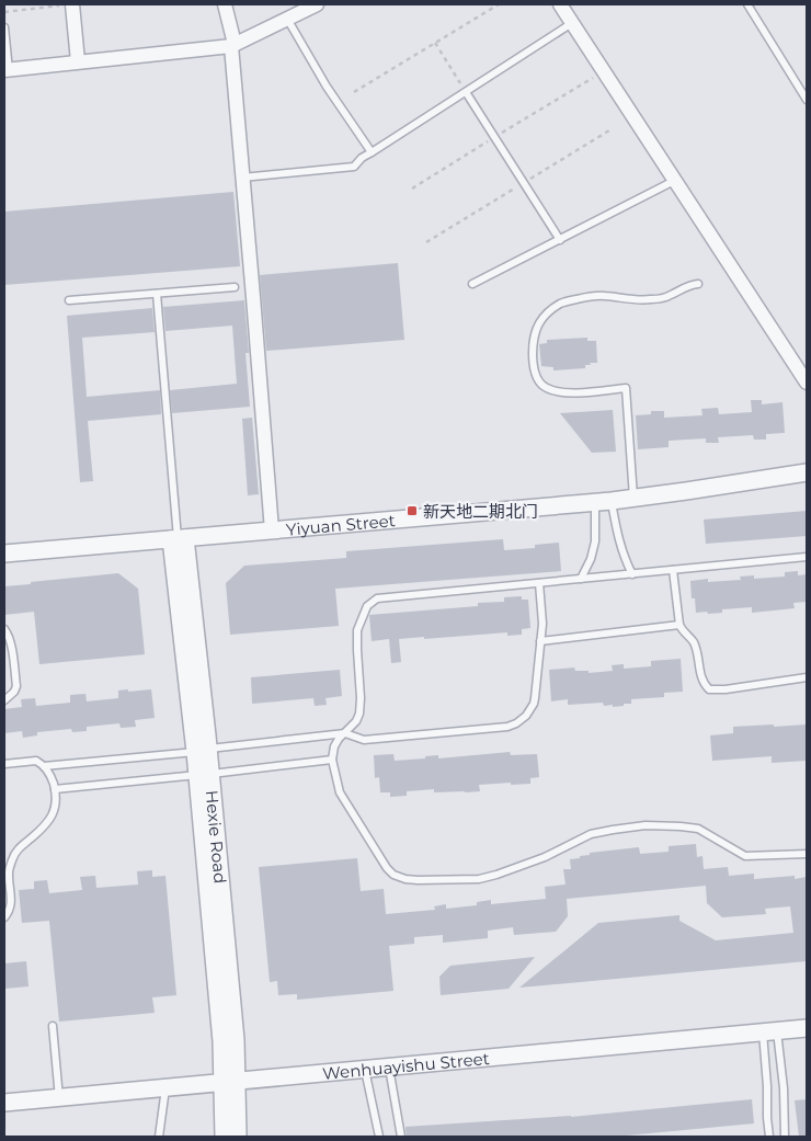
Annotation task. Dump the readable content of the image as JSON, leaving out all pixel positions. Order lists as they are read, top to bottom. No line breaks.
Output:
{"streets":{"street":["Yiyuan Street","Hexie Road","Wenhuayishu Street"]},"crossings":[["Yiyuan Street","Hexie Road"],["Hexie Road","Wenhuayishu Street"]],"places":{"transit":["新天地二期北门"]}}
